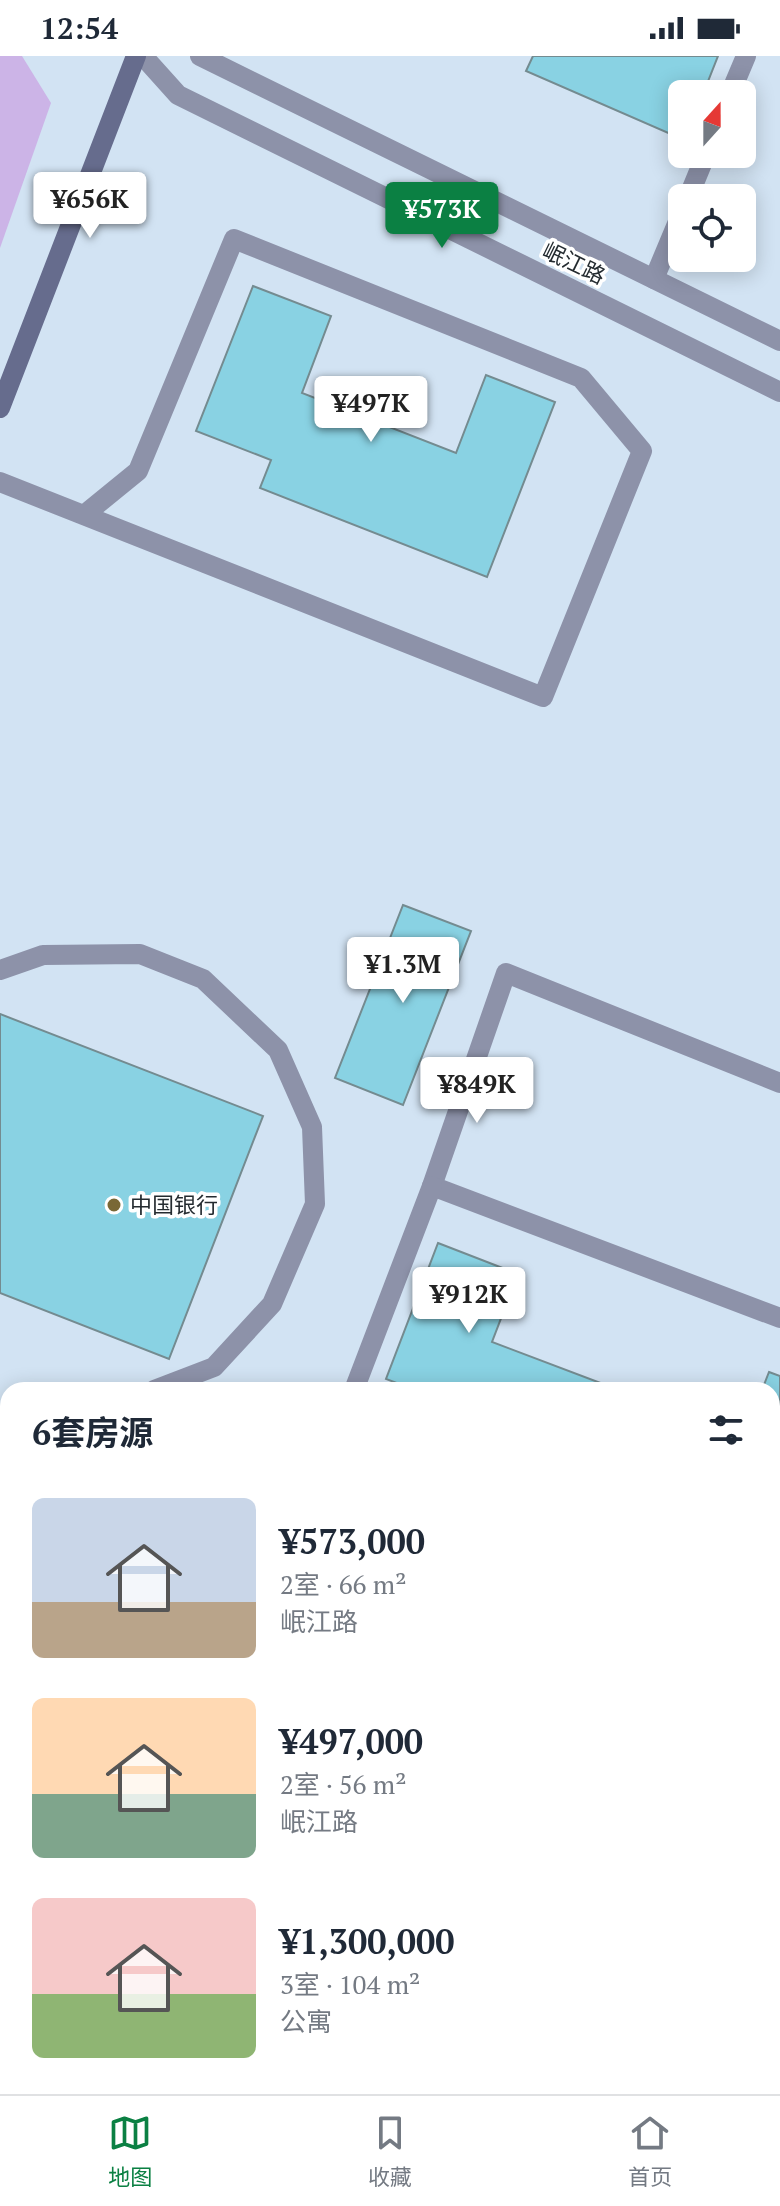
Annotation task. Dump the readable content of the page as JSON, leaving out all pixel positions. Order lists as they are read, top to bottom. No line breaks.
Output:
{"streets":{"street":["岷江路"]},"places":["中国银行"],"north":"top","page":{"status":"12:54","price":["¥656K","¥573K","¥497K","¥1.3M","¥849K","¥912K"],"heading":"6套房源","list":[{"name":"¥573,000","note":"2室 · 66 m² · 岷江路"},{"name":"¥497,000","note":"2室 · 56 m² · 岷江路"},{"name":"¥1,300,000","note":"3室 · 104 m² · 公寓"}],"tabs":["地图","收藏","首页"]}}
